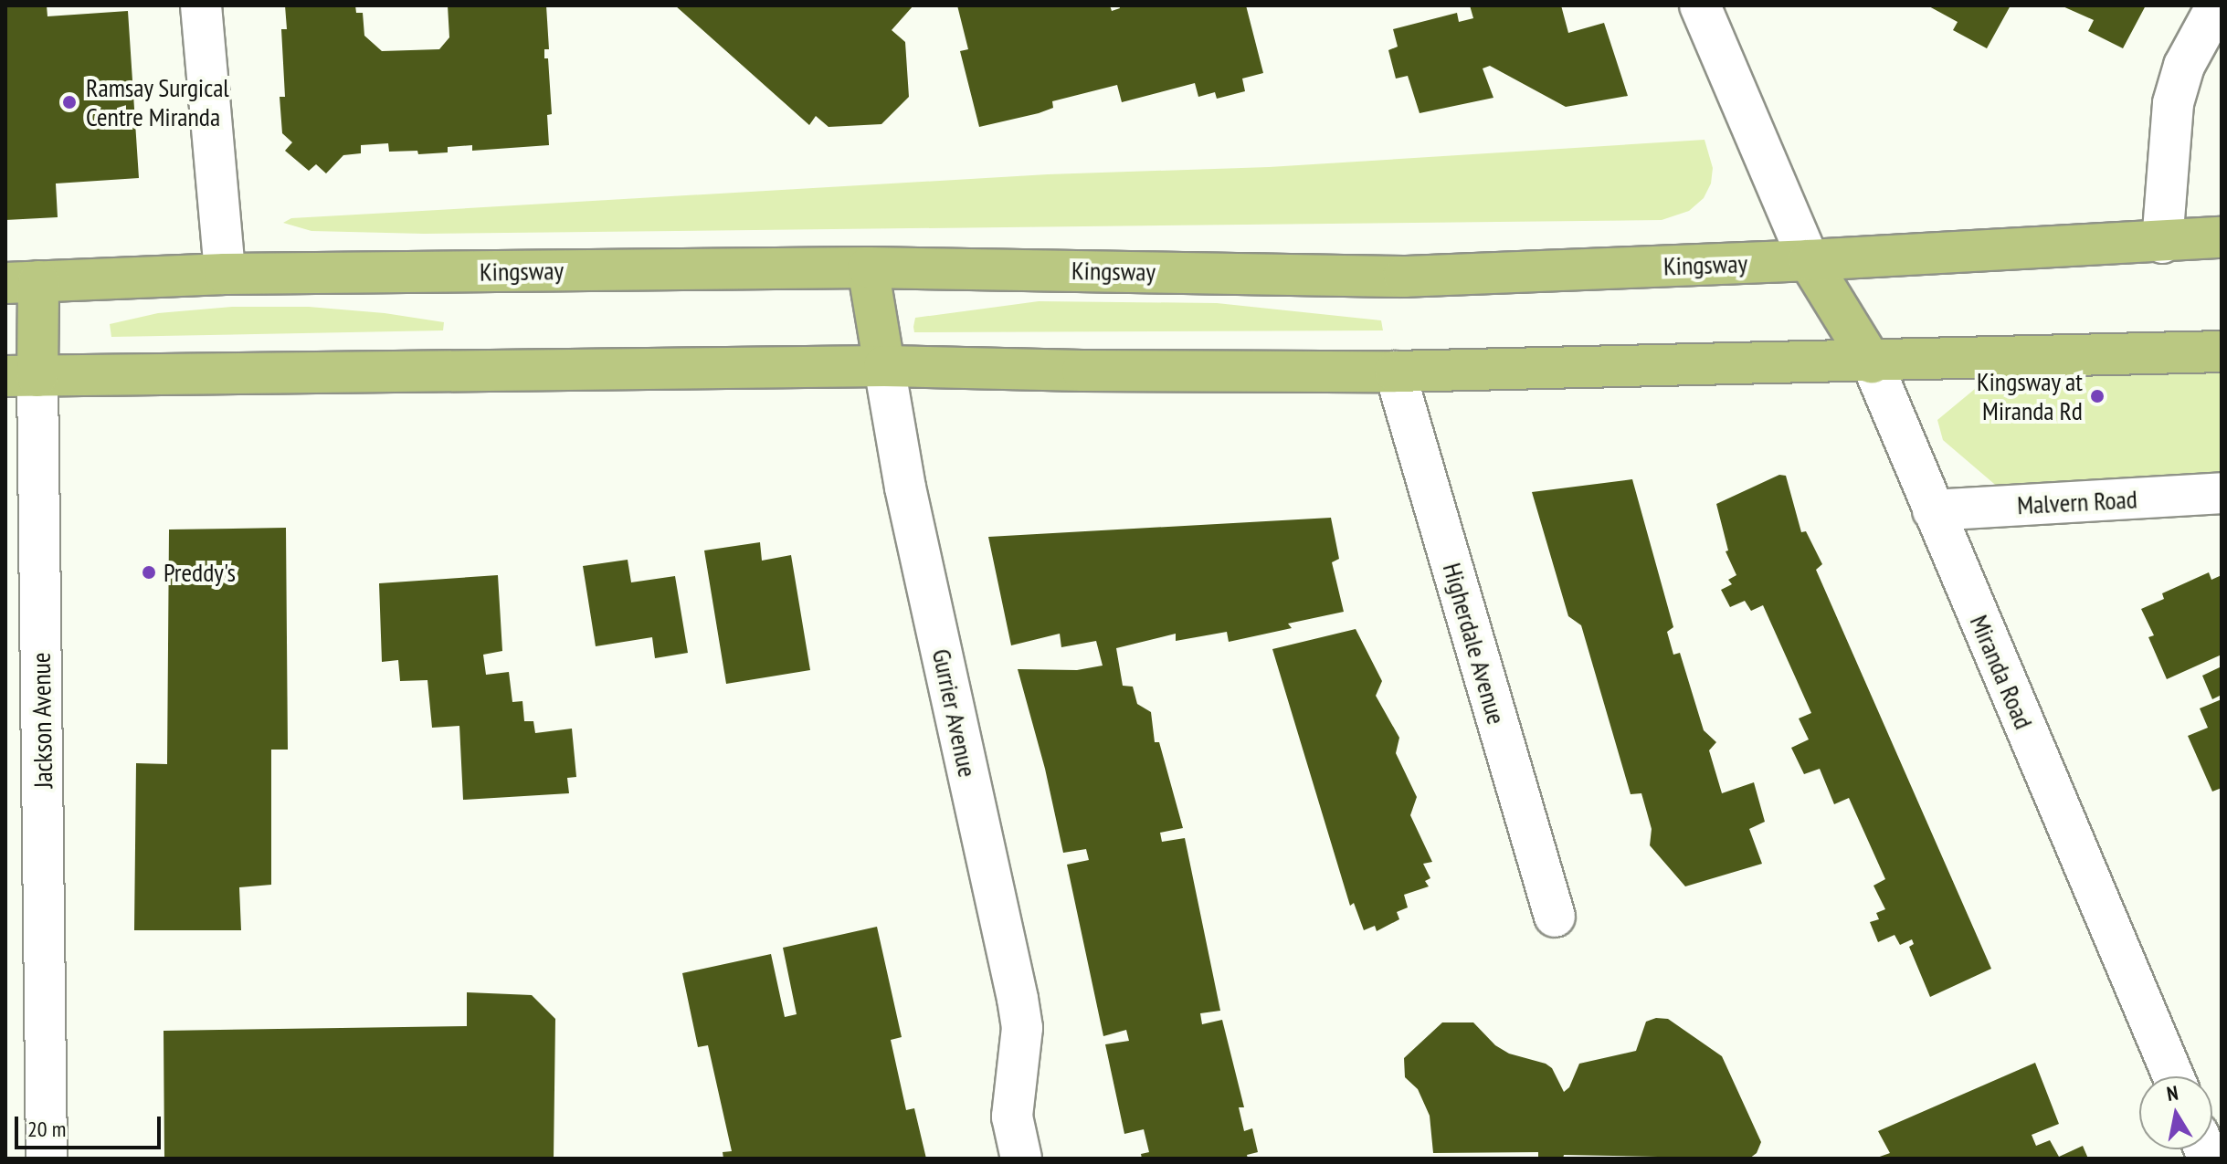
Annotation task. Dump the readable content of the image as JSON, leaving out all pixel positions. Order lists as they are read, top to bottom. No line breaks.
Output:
{"streets":{"main road":["Kingsway","Miranda Road","Gurrier Avenue","Jackson Avenue"],"street":["Malvern Road","Higherdale Avenue"]},"crossings":[["Kingsway","Miranda Road"],["Kingsway","Gurrier Avenue"],["Kingsway","Jackson Avenue"],["Malvern Road","Miranda Road"]],"places":["Ramsay Surgical Centre Miranda","Kingsway at Miranda Rd","Preddy's"],"scale_bar":"20 m","north":"top"}
